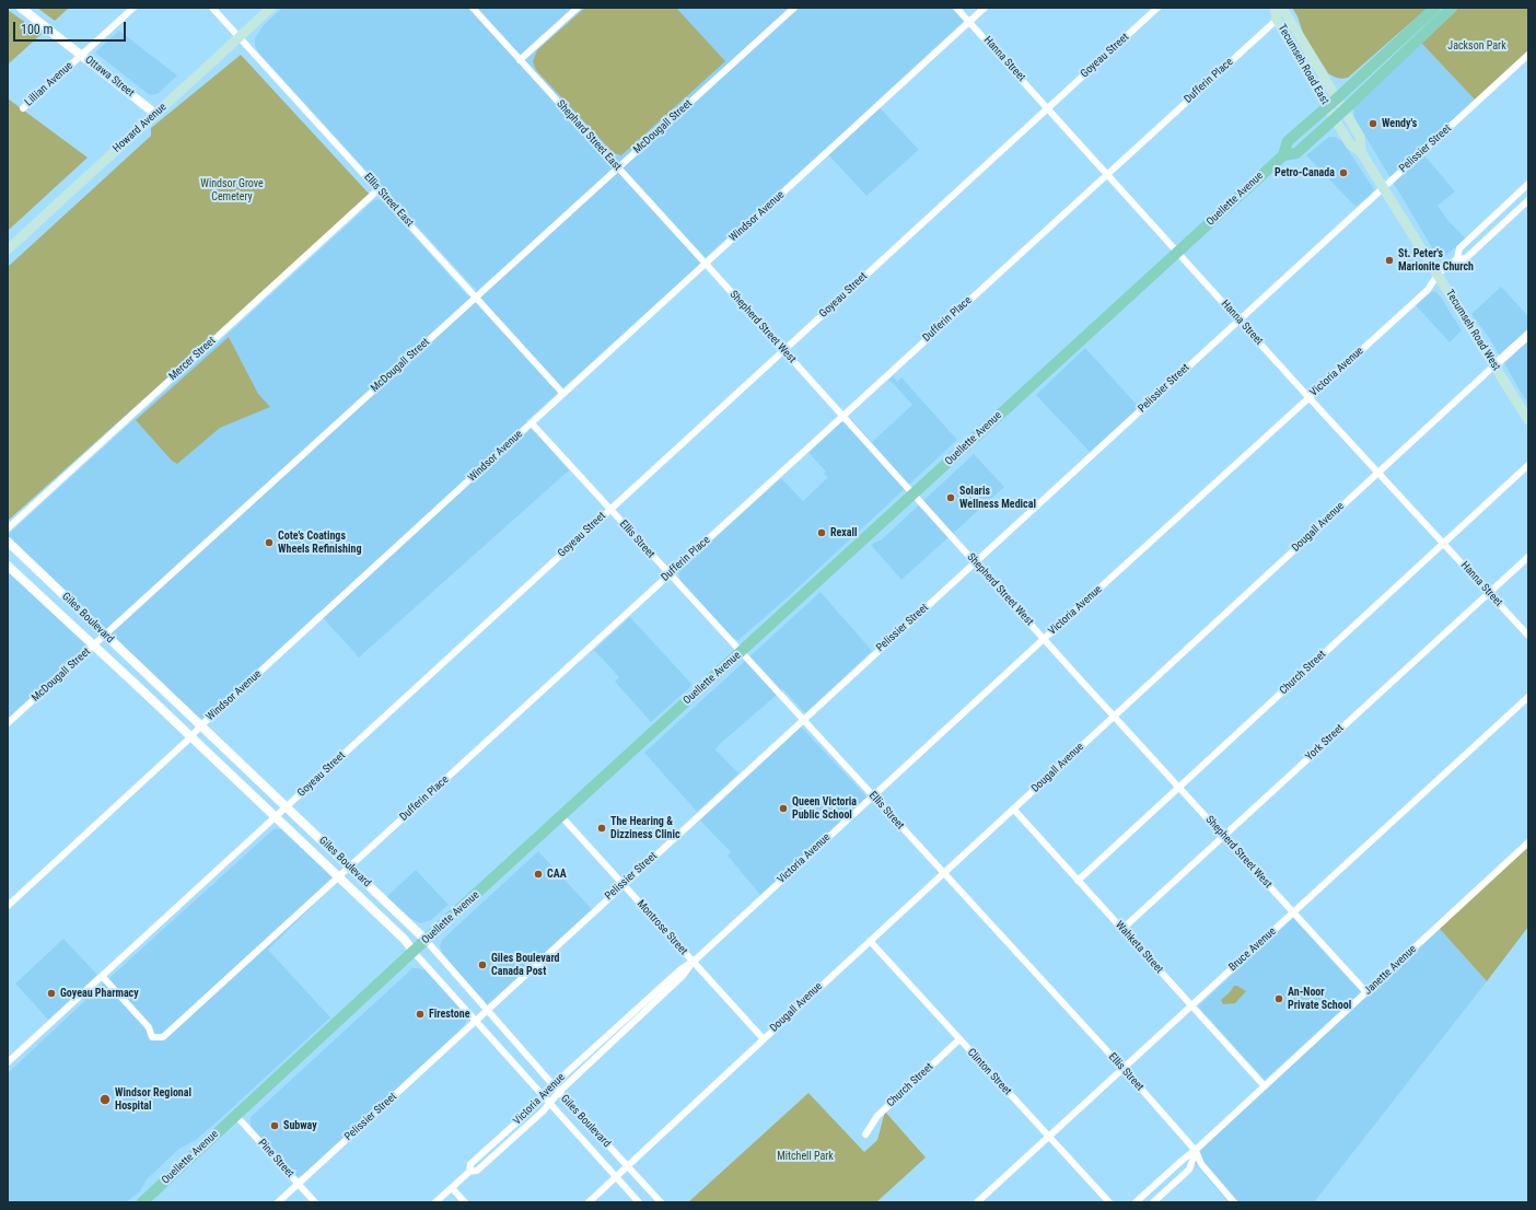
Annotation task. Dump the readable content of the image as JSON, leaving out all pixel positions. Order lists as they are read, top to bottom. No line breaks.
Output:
{"streets":{"main road":["Tecumseh Road East","Howard Avenue","Ouellette Avenue","Tecumseh Road West"],"street":["Goyeau Street","Hanna Street","Ottawa Street","Dufferin Place","Lillian Avenue","McDougall Street","Shephard Street East","Pelissier Street","Ellis Street East","Windsor Avenue","Shepherd Street West","Mercer Street","Victoria Avenue","Dougall Avenue","Ellis Street","Giles Boulevard","Church Street","York Street","Montrose Street","Wahketa Street","Bruce Avenue","Janette Avenue","Clinton Street","Pine Street"]},"crossings":[["Goyeau Street","Hanna Street"],["Goyeau Street","Dufferin Place"],["Goyeau Street","Shepherd Street West"],["Goyeau Street","Ellis Street"],["Goyeau Street","Giles Boulevard"],["Hanna Street","Dufferin Place"],["Hanna Street","Pelissier Street"],["Hanna Street","Ouellette Avenue"],["Hanna Street","Windsor Avenue"],["Hanna Street","Victoria Avenue"],["Hanna Street","Dougall Avenue"],["Hanna Street","Church Street"],["Hanna Street","York Street"],["Tecumseh Road East","Dufferin Place"],["Tecumseh Road East","Ouellette Avenue"],["Tecumseh Road East","Tecumseh Road West"],["Ottawa Street","Lillian Avenue"],["Ottawa Street","Howard Avenue"],["Dufferin Place","Shepherd Street West"],["Dufferin Place","Ellis Street"],["Dufferin Place","Giles Boulevard"],["McDougall Street","Shephard Street East"],["McDougall Street","Ellis Street East"],["McDougall Street","Giles Boulevard"],["Howard Avenue","Ellis Street East"],["Shephard Street East","Windsor Avenue"],["Shephard Street East","Shepherd Street West"],["Pelissier Street","Shepherd Street West"],["Pelissier Street","Tecumseh Road West"],["Pelissier Street","Ellis Street"],["Pelissier Street","Giles Boulevard"],["Pelissier Street","Montrose Street"],["Pelissier Street","Pine Street"],["Ouellette Avenue","Shepherd Street West"],["Ouellette Avenue","Tecumseh Road West"],["Ouellette Avenue","Ellis Street"],["Ouellette Avenue","Giles Boulevard"],["Ouellette Avenue","Montrose Street"],["Ouellette Avenue","Pine Street"],["Ellis Street East","Windsor Avenue"],["Ellis Street East","Mercer Street"],["Windsor Avenue","Shepherd Street West"],["Windsor Avenue","Ellis Street"],["Windsor Avenue","Giles Boulevard"],["Shepherd Street West","Victoria Avenue"],["Shepherd Street West","Dougall Avenue"],["Shepherd Street West","Church Street"],["Shepherd Street West","York Street"],["Shepherd Street West","Bruce Avenue"],["Shepherd Street West","Janette Avenue"],["Tecumseh Road West","Victoria Avenue"],["Tecumseh Road West","Dougall Avenue"],["Victoria Avenue","Ellis Street"],["Victoria Avenue","Giles Boulevard"],["Victoria Avenue","Montrose Street"],["Dougall Avenue","Ellis Street"],["Dougall Avenue","Giles Boulevard"],["Dougall Avenue","Montrose Street"],["Dougall Avenue","Wahketa Street"],["Dougall Avenue","Clinton Street"],["Ellis Street","Bruce Avenue"],["Ellis Street","Janette Avenue"],["Church Street","Wahketa Street"],["Church Street","Clinton Street"],["York Street","Wahketa Street"],["Wahketa Street","Bruce Avenue"],["Wahketa Street","Janette Avenue"],["Bruce Avenue","Clinton Street"]],"parks":["Jackson Park","Windsor Grove Cemetery","Mitchell Park"],"places":["Wendy's","Petro-Canada","St. Peter's Marionite Church","Solaris Wellness Medical","Rexall","Cote's Coatings Wheels Refinishing","Queen Victoria Public School","The Hearing & Dizziness Clinic","CAA","Giles Boulevard Canada Post","Goyeau Pharmacy","An-Noor Private School","Firestone","Windsor Regional Hospital","Subway"],"scale_bar":"100 m"}
